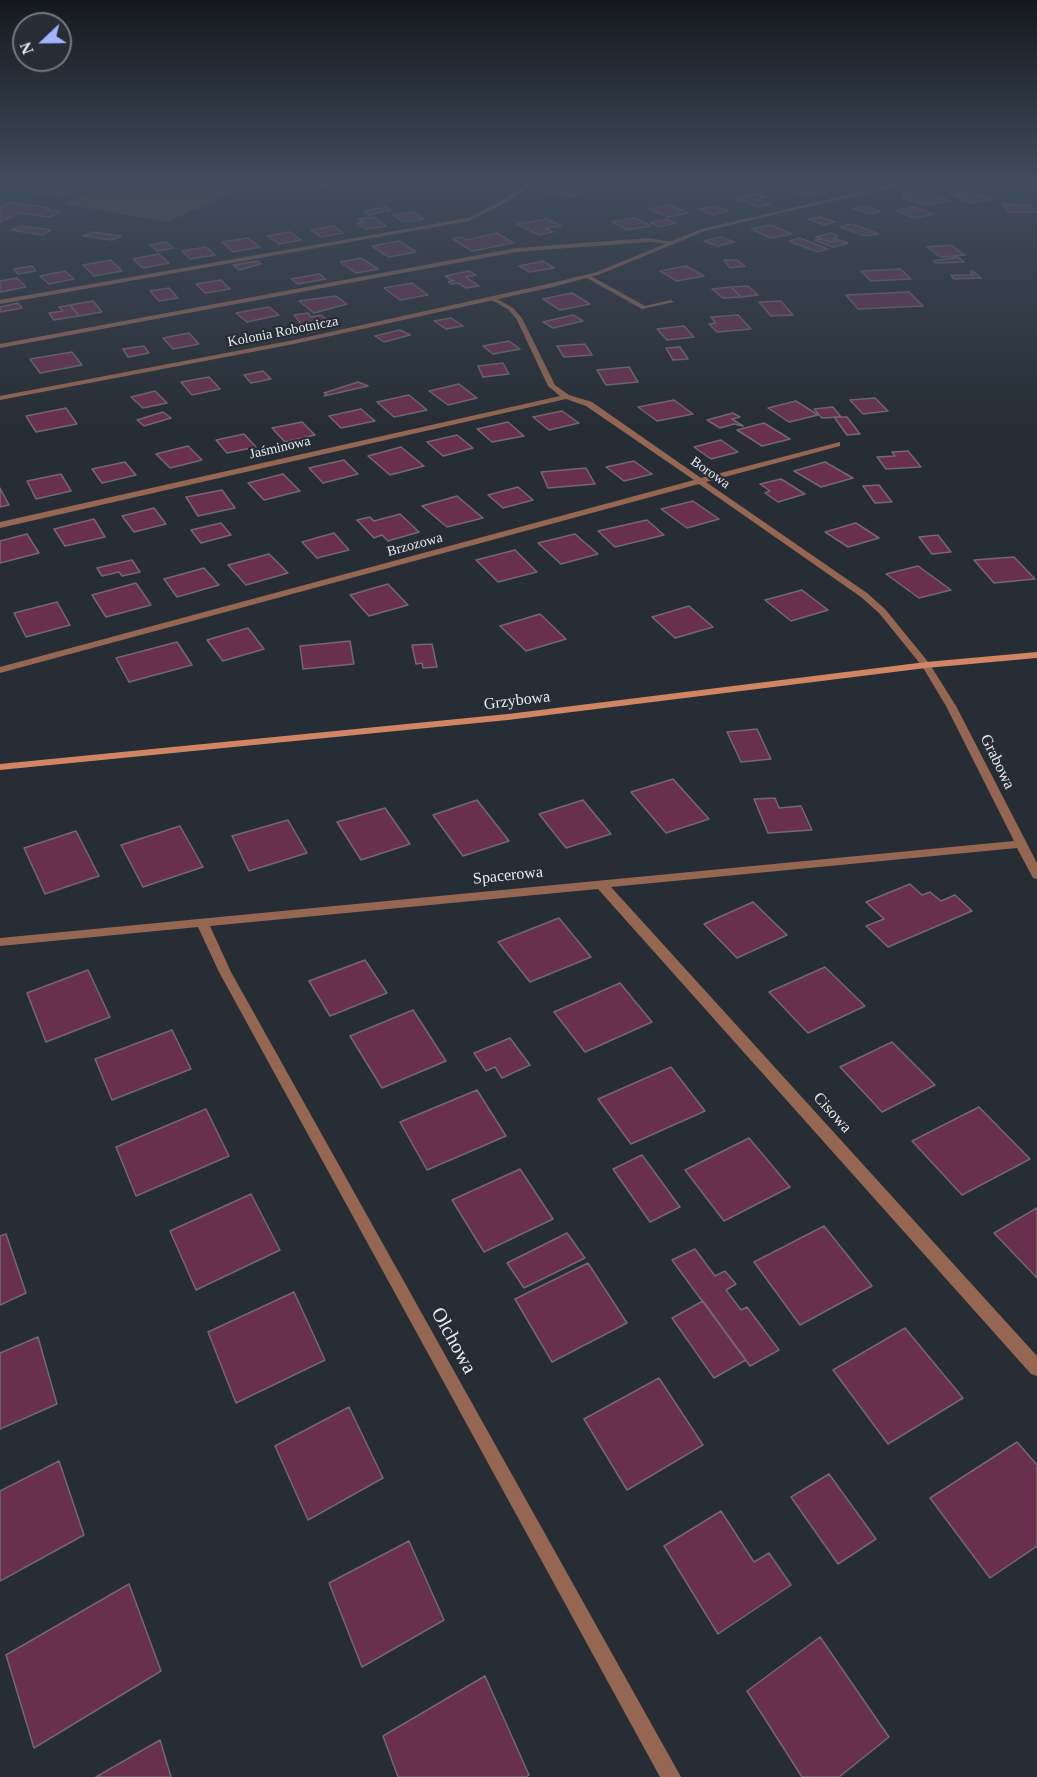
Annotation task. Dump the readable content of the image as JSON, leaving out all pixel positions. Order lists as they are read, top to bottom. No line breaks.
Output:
{"streets":{"main road":["Grzybowa"],"street":["Kolonia Robotnicza","Jaśminowa","Borowa","Brzozowa","Grabowa","Spacerowa","Cisowa","Olchowa"]},"crossings":[["Jaśminowa","Borowa"],["Borowa","Brzozowa"],["Borowa","Grzybowa"],["Borowa","Grabowa"],["Grzybowa","Grabowa"],["Grabowa","Spacerowa"],["Spacerowa","Cisowa"],["Spacerowa","Olchowa"]],"north":"left"}
